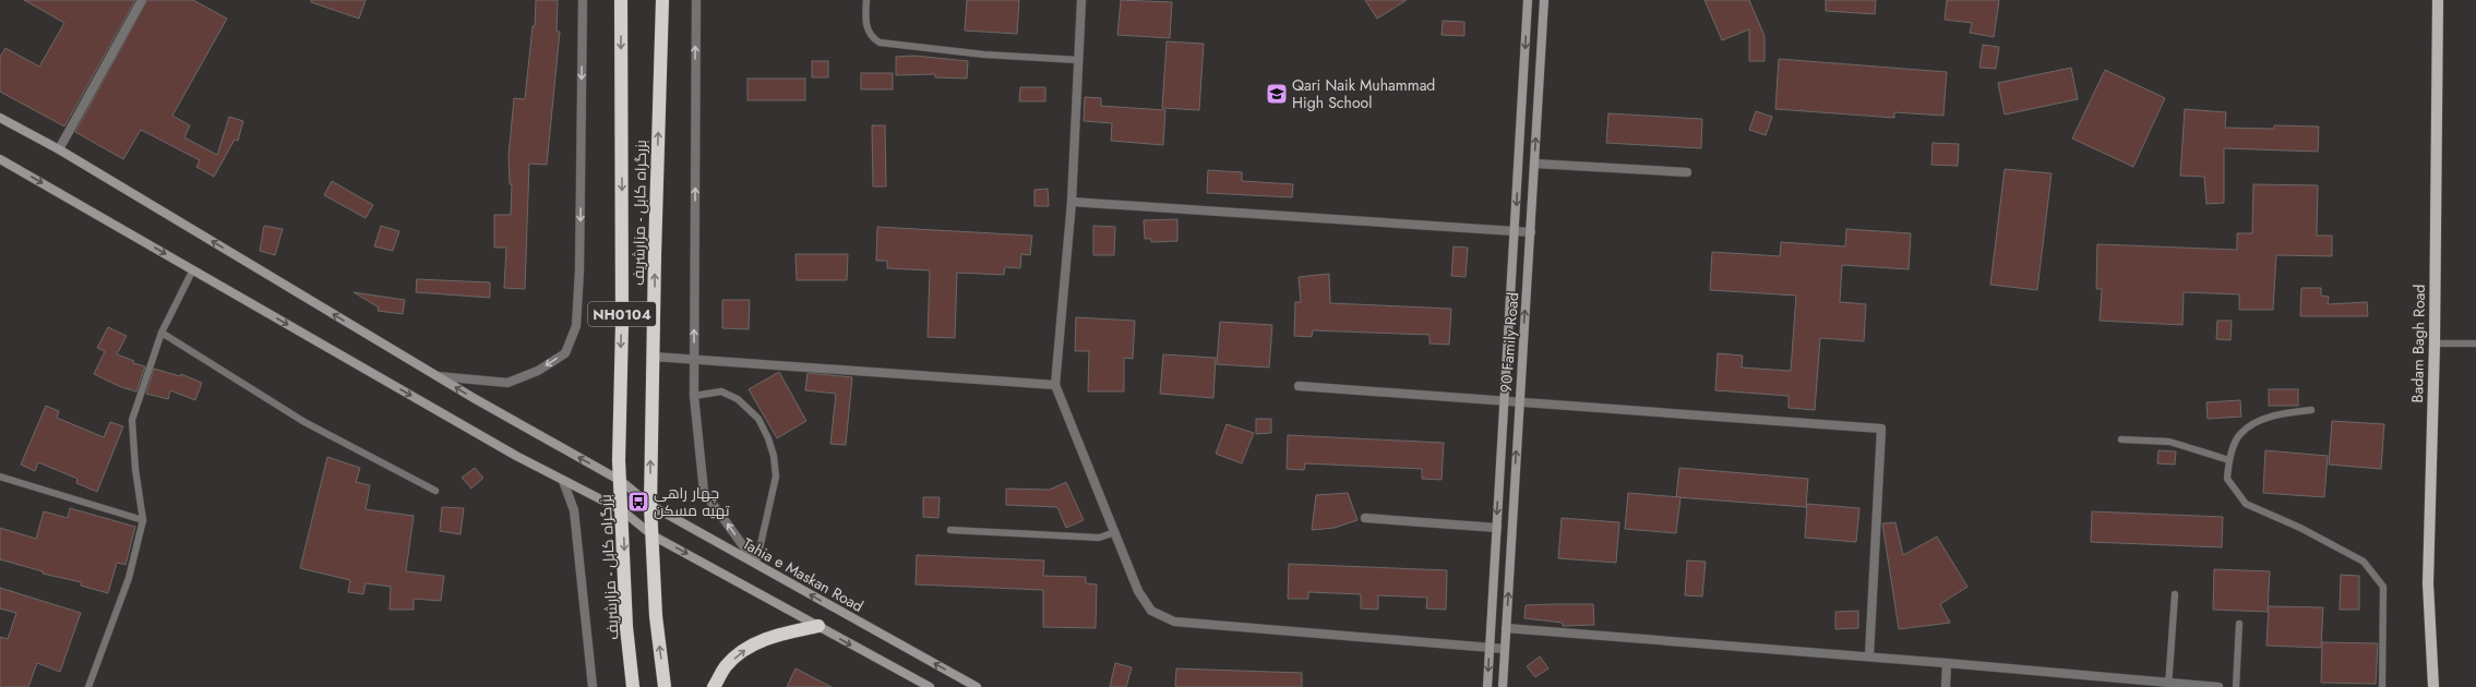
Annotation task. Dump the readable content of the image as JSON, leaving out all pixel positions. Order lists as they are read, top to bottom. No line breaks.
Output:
{"streets":{"highway":["بزرگراه کابل - مزارشریف","NH0104"],"main road":["90 Family Road","Badam Bagh Road","Tahia e Maskan Road"]},"crossings":[["بزرگراه کابل - مزارشریف","Tahia e Maskan Road"]],"places":{"school or university":["Qari Naik Muhammad High School"],"bus stop":["چهار راهی تهیه مسکن"]}}
